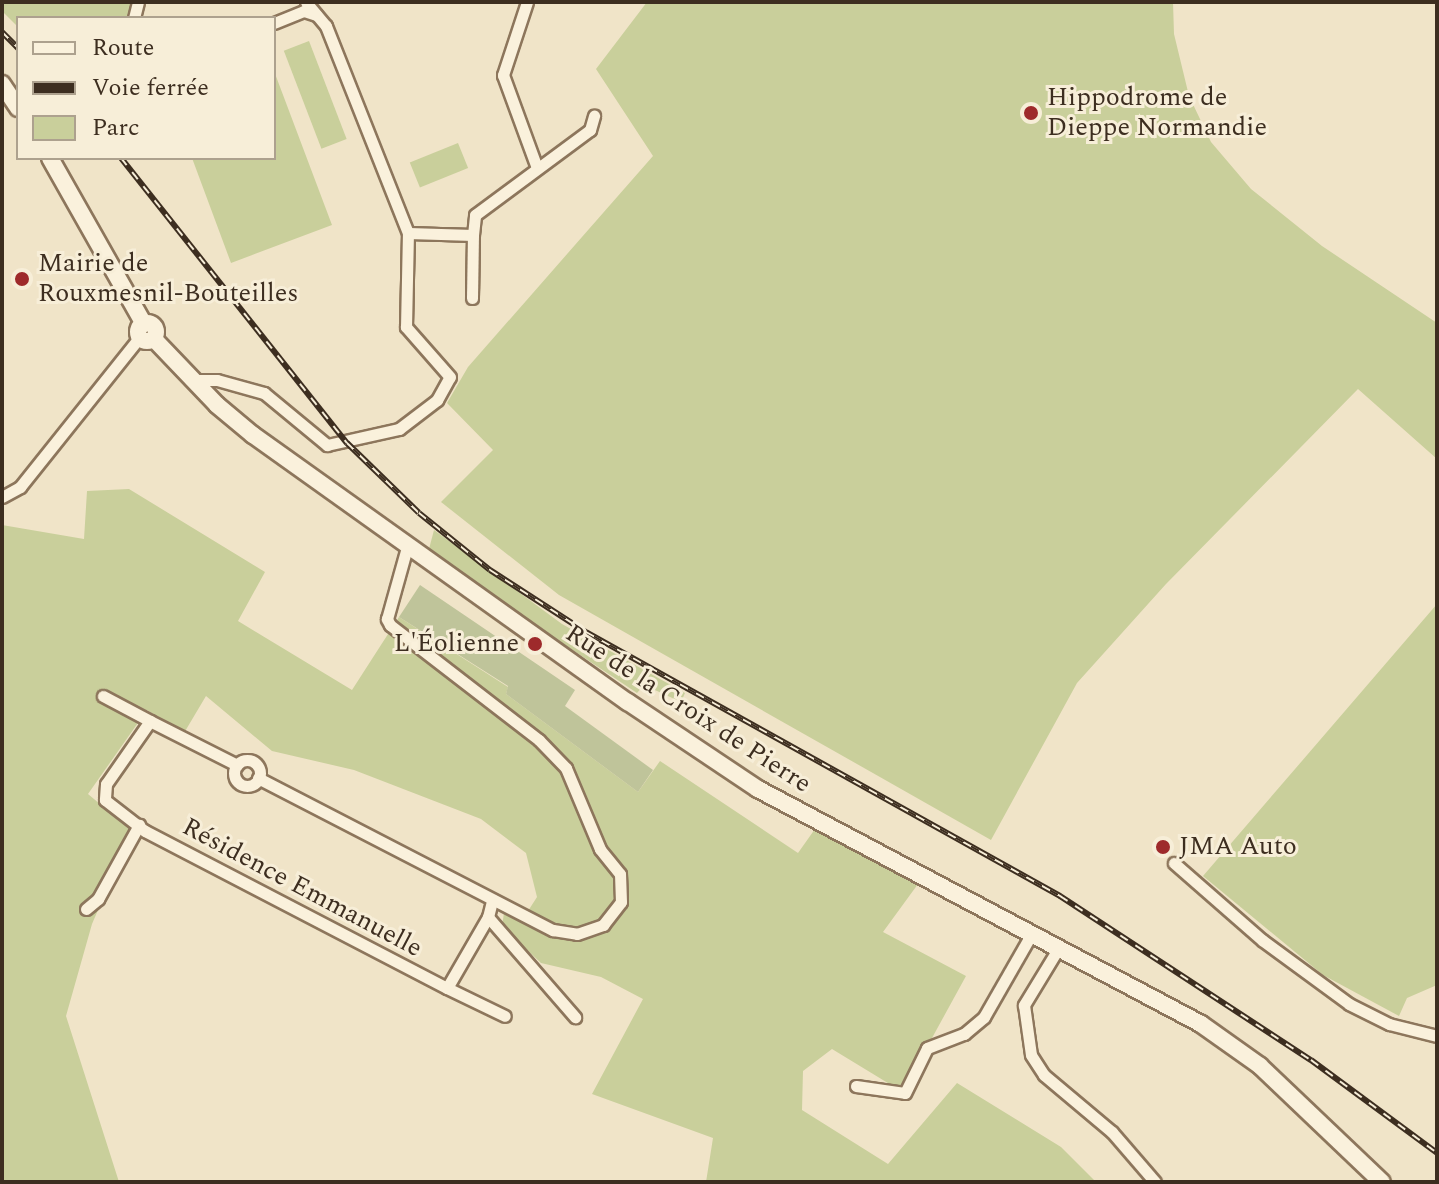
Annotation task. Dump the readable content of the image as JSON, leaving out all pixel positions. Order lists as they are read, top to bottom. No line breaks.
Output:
{"streets":{"main road":["Rue de la Croix de Pierre"],"street":["Résidence Emmanuelle"]},"places":["Hippodrome de Dieppe Normandie","Mairie de Rouxmesnil-Bouteilles","L'Éolienne","JMA Auto"],"legend":["Route","Voie ferrée","Parc"]}
